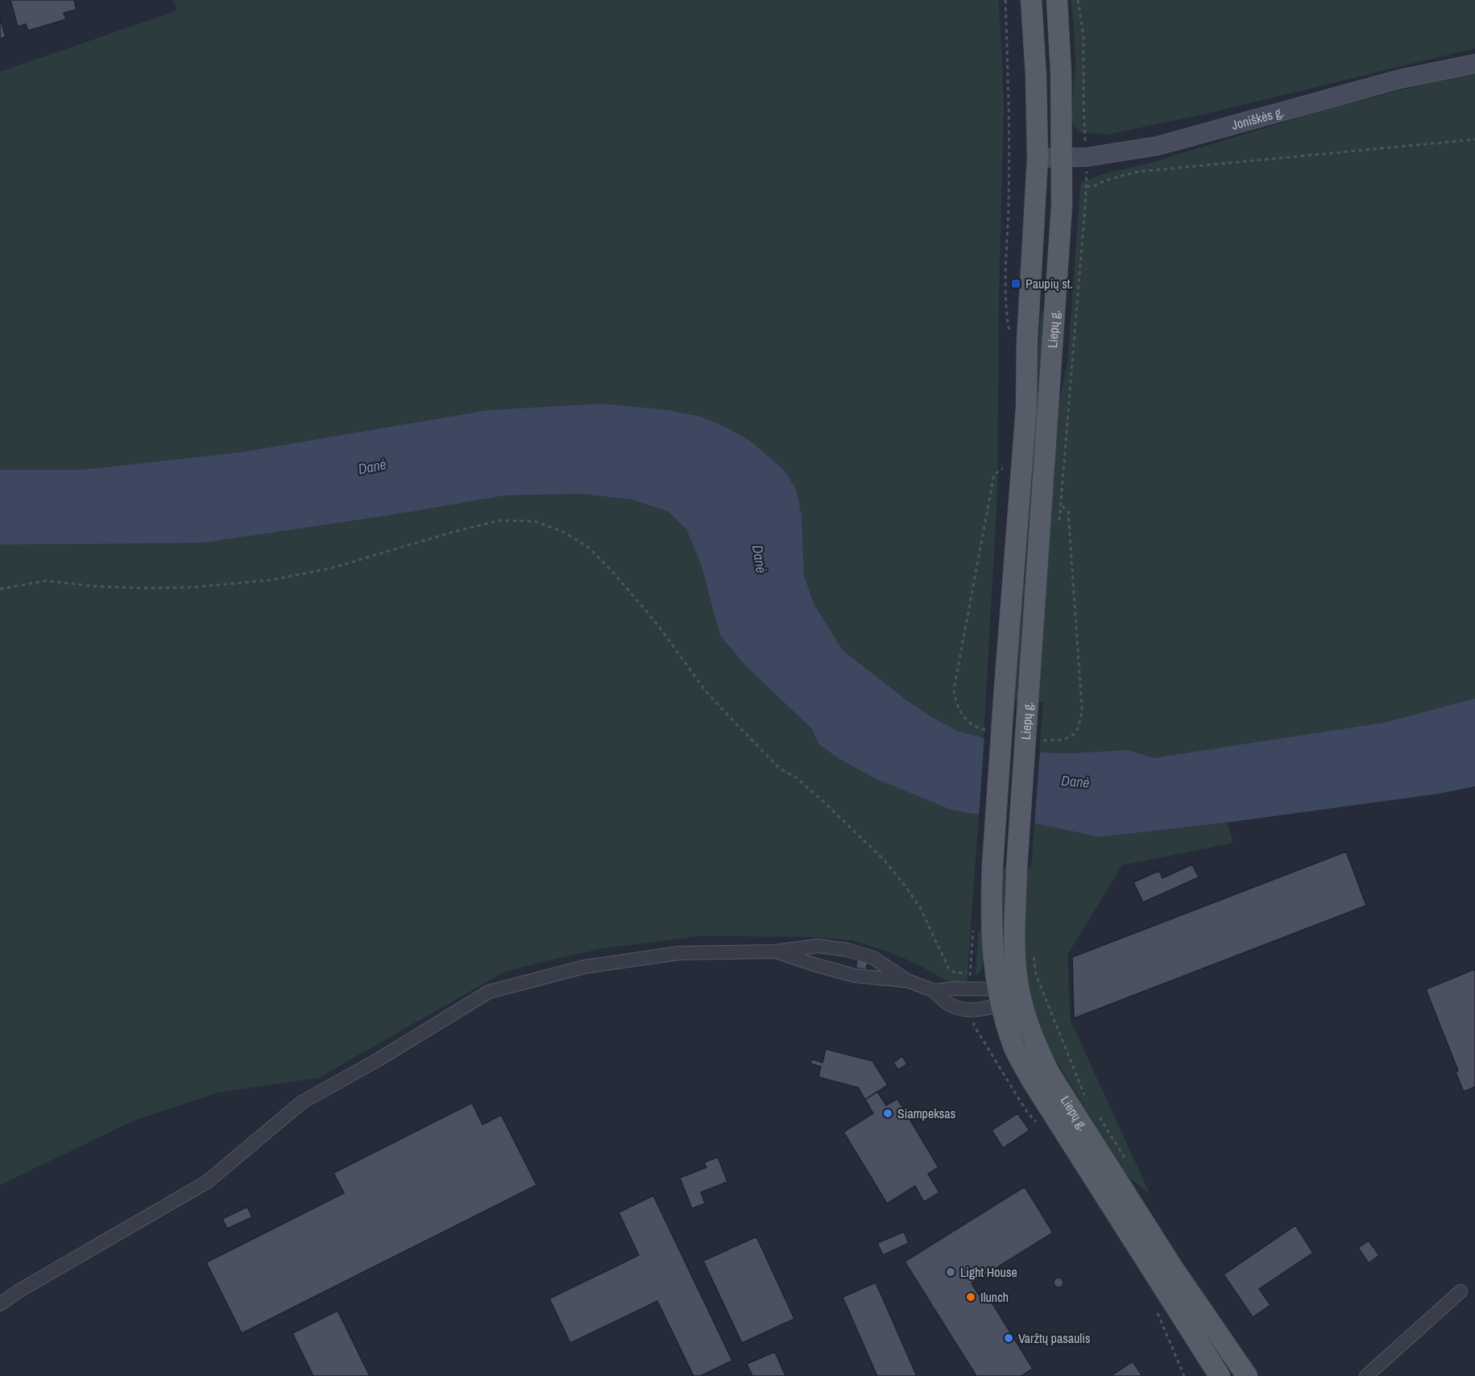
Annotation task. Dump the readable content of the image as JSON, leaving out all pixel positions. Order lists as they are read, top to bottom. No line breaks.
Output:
{"streets":{"main road":["Joniškės g.","Liepų g."]},"crossings":[["Joniškės g.","Liepų g."]],"water":["Danė"],"places":{"transit":["Paupių st."],"other":["Siampeksas","Light House","Ilunch","Varžtų pasaulis"]}}
